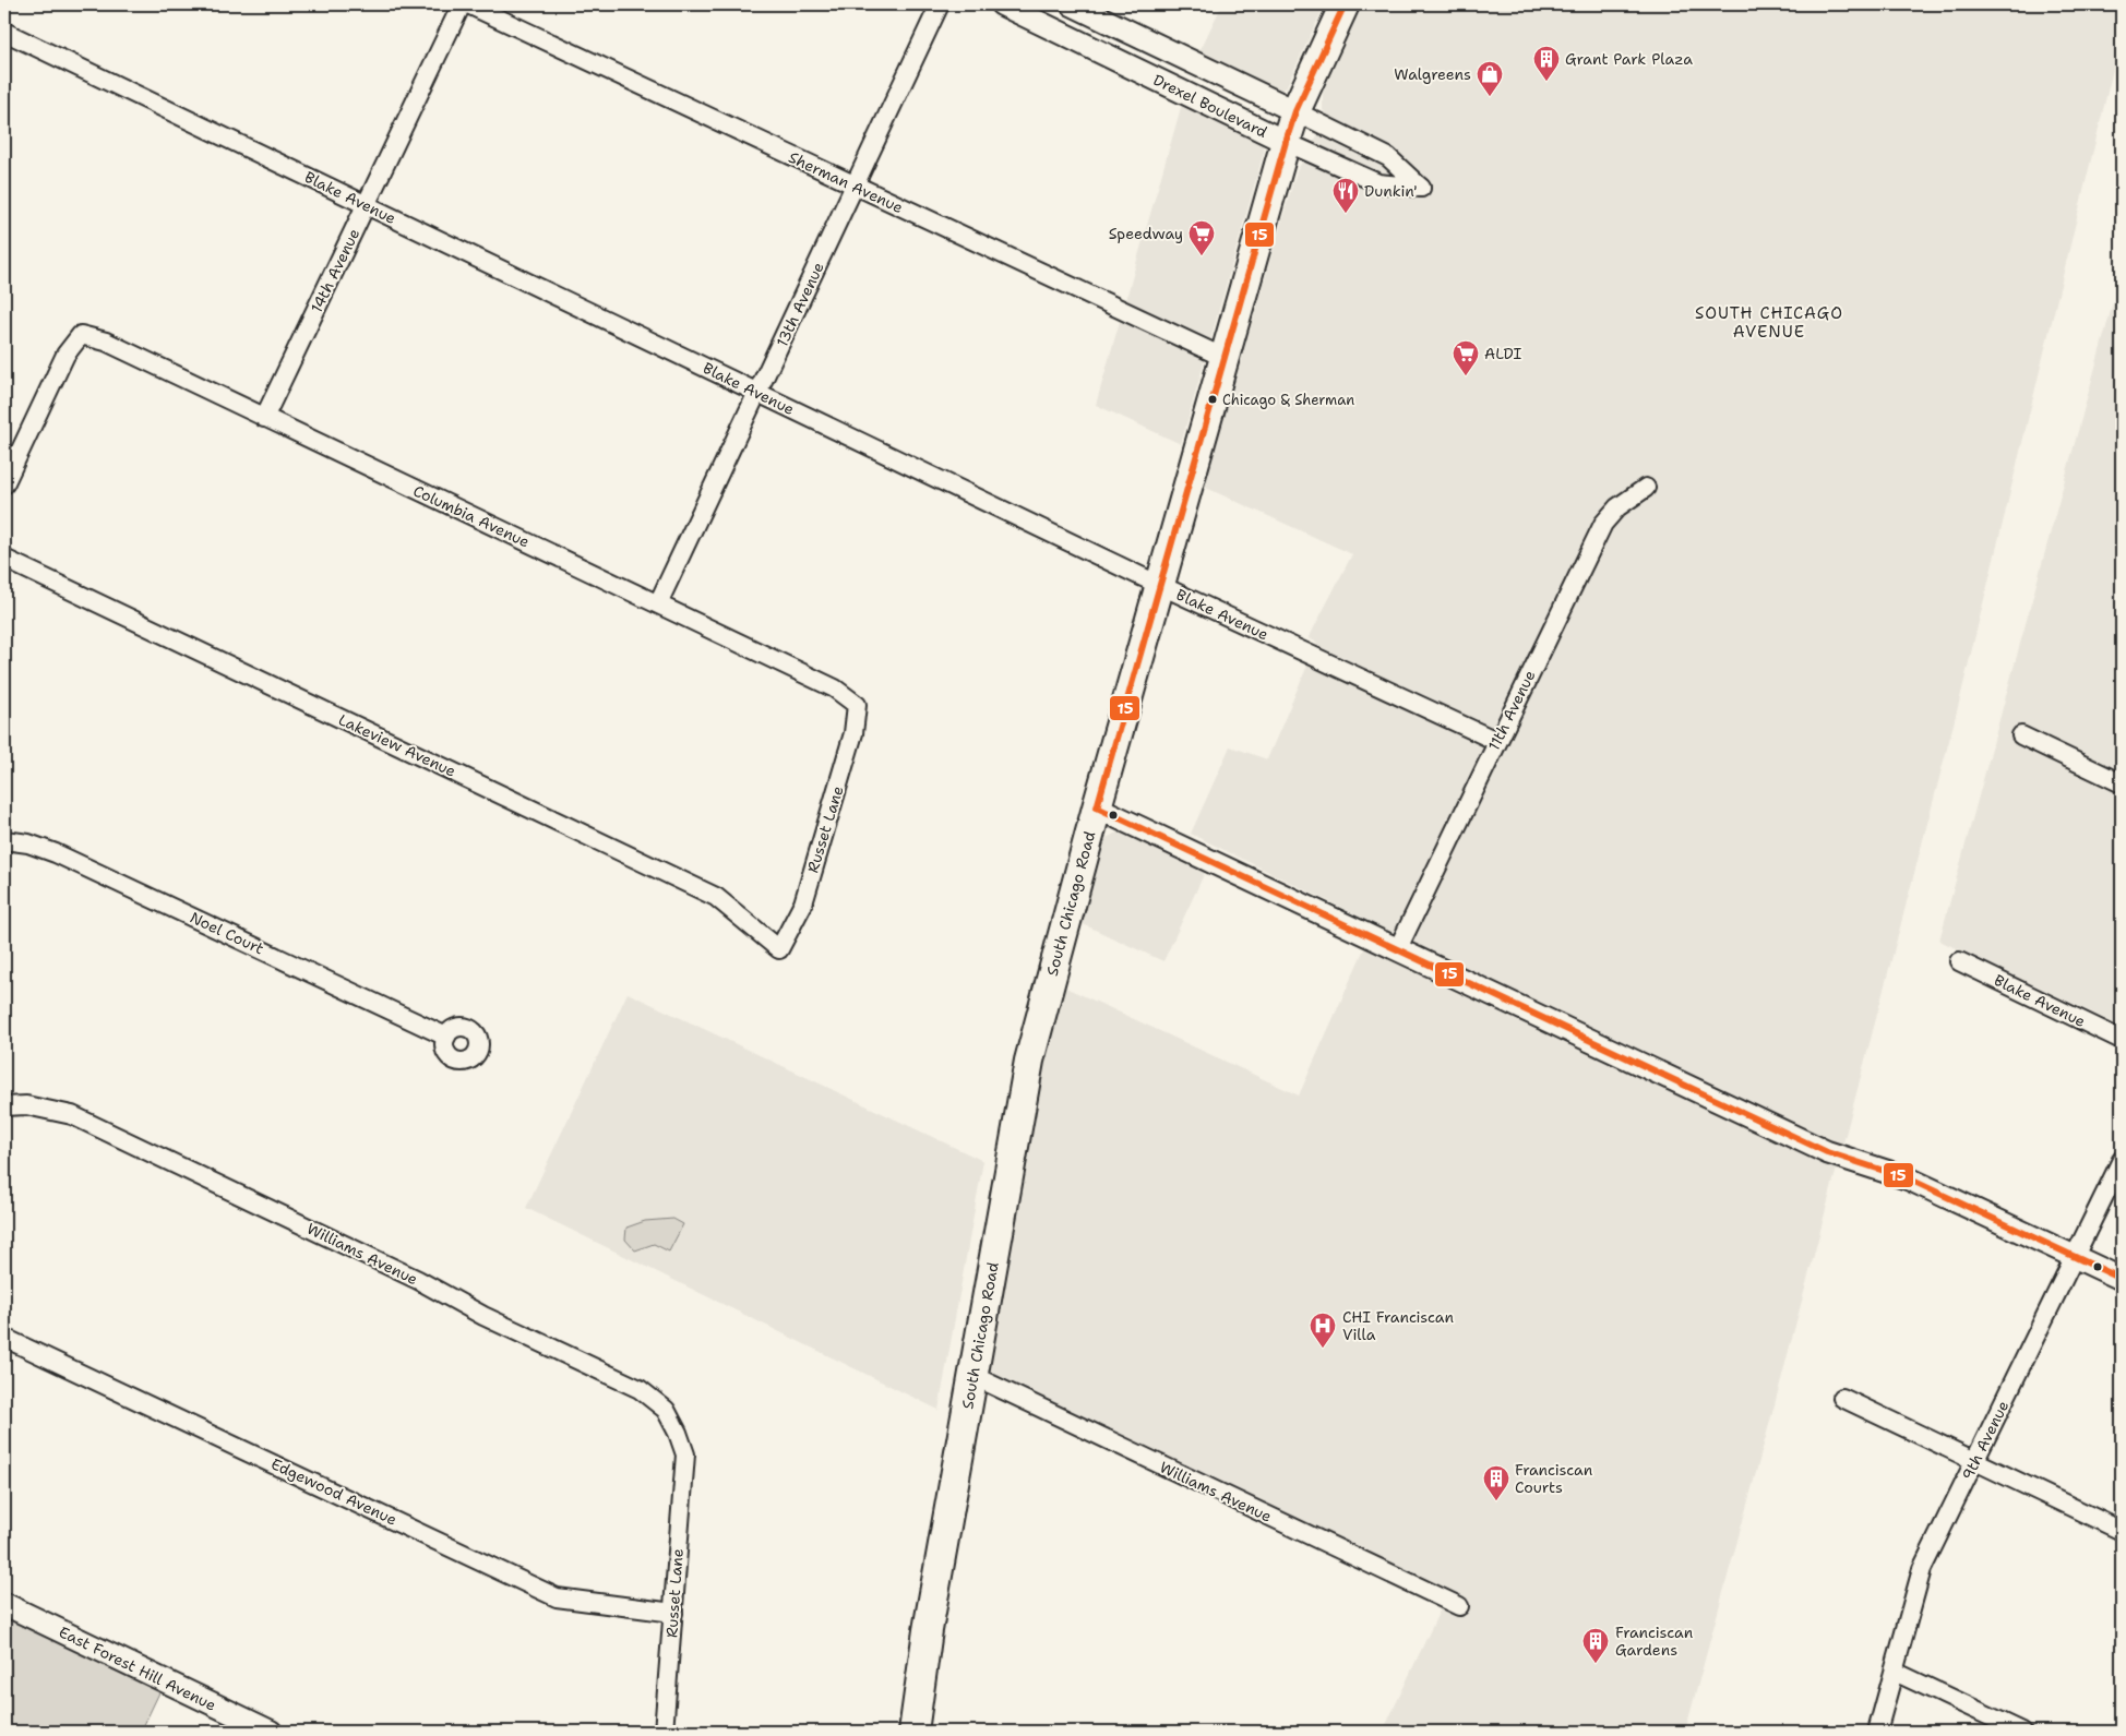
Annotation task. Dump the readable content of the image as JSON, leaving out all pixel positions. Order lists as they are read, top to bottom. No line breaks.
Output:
{"streets":{"main road":["South Chicago Road"],"street":["Drexel Boulevard","Sherman Avenue","Blake Avenue","14th Avenue","13th Avenue","Columbia Avenue","11th Avenue","Lakeview Avenue","Russet Lane","Noel Court","Williams Avenue","9th Avenue","Edgewood Avenue","East Forest Hill Avenue"]},"crossings":[["Drexel Boulevard","South Chicago Road"],["Sherman Avenue","13th Avenue"],["Sherman Avenue","South Chicago Road"],["Blake Avenue","14th Avenue"],["Blake Avenue","13th Avenue"],["Blake Avenue","11th Avenue"],["Blake Avenue","South Chicago Road"],["14th Avenue","Columbia Avenue"],["13th Avenue","Columbia Avenue"],["Columbia Avenue","Russet Lane"],["Lakeview Avenue","Russet Lane"],["Russet Lane","Williams Avenue"],["Russet Lane","Edgewood Avenue"],["South Chicago Road","Williams Avenue"]],"districts":["SOUTH CHICAGO AVENUE"],"places":{"building":["Grant Park Plaza","Franciscan Courts","Franciscan Gardens"],"shop":["Walgreens"],"restaurant":["Dunkin'"],"supermarket":["Speedway","ALDI"],"other":["Chicago & Sherman"],"hospital":["CHI Franciscan Villa"]},"lines":["transit line 15"]}
